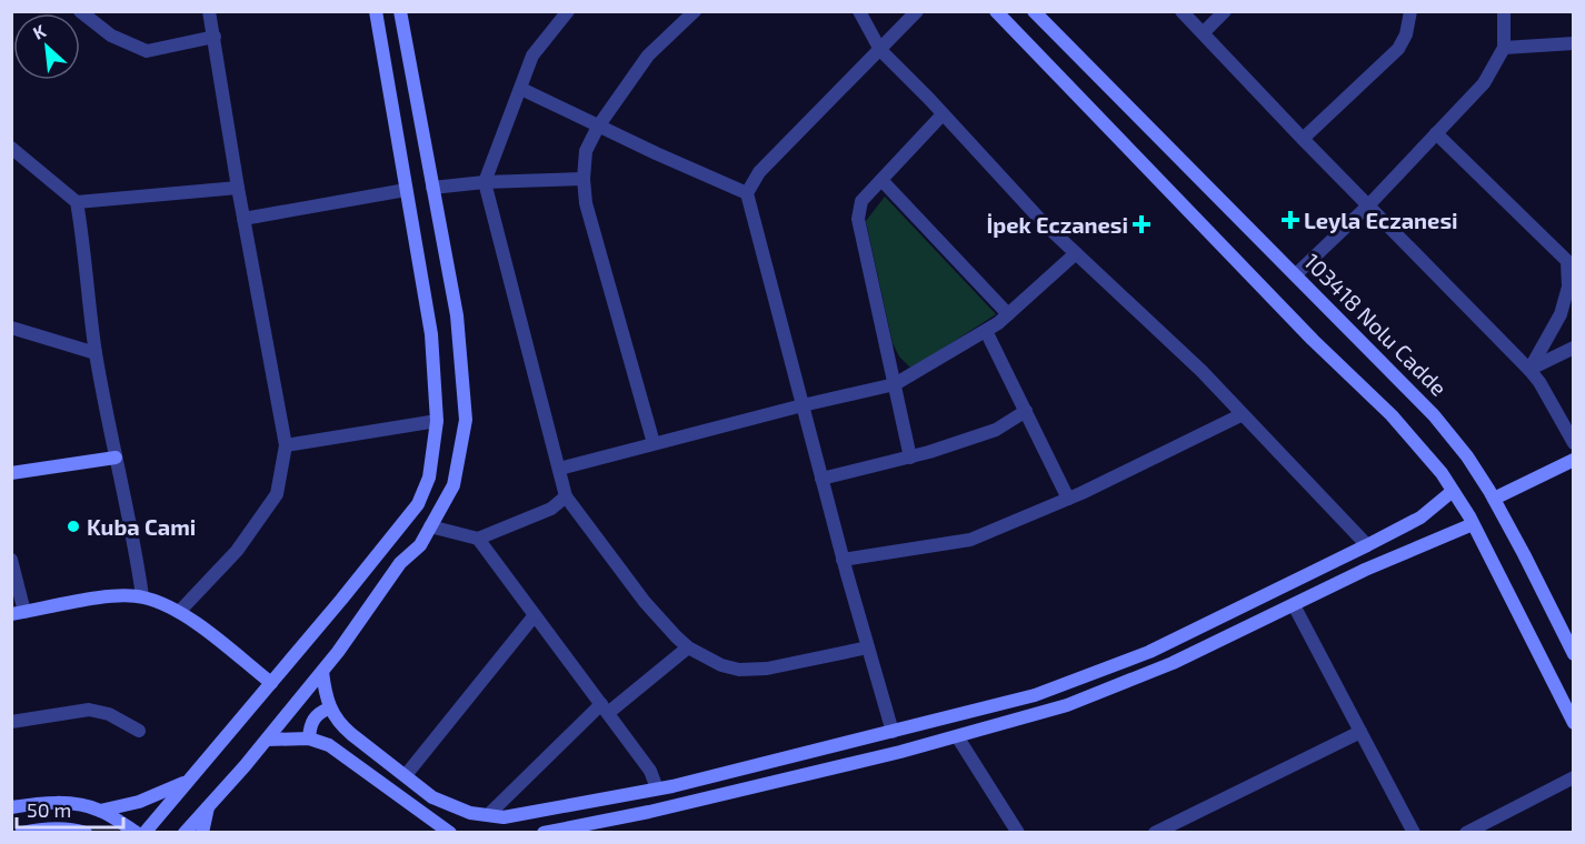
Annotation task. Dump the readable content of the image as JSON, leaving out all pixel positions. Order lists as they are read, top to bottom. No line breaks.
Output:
{"streets":{"main road":["103418 Nolu Cadde"]},"places":{"health":["Leyla Eczanesi","İpek Eczanesi"],"other":["Kuba Cami"]},"scale_bar":"50 m","north":"top left"}
